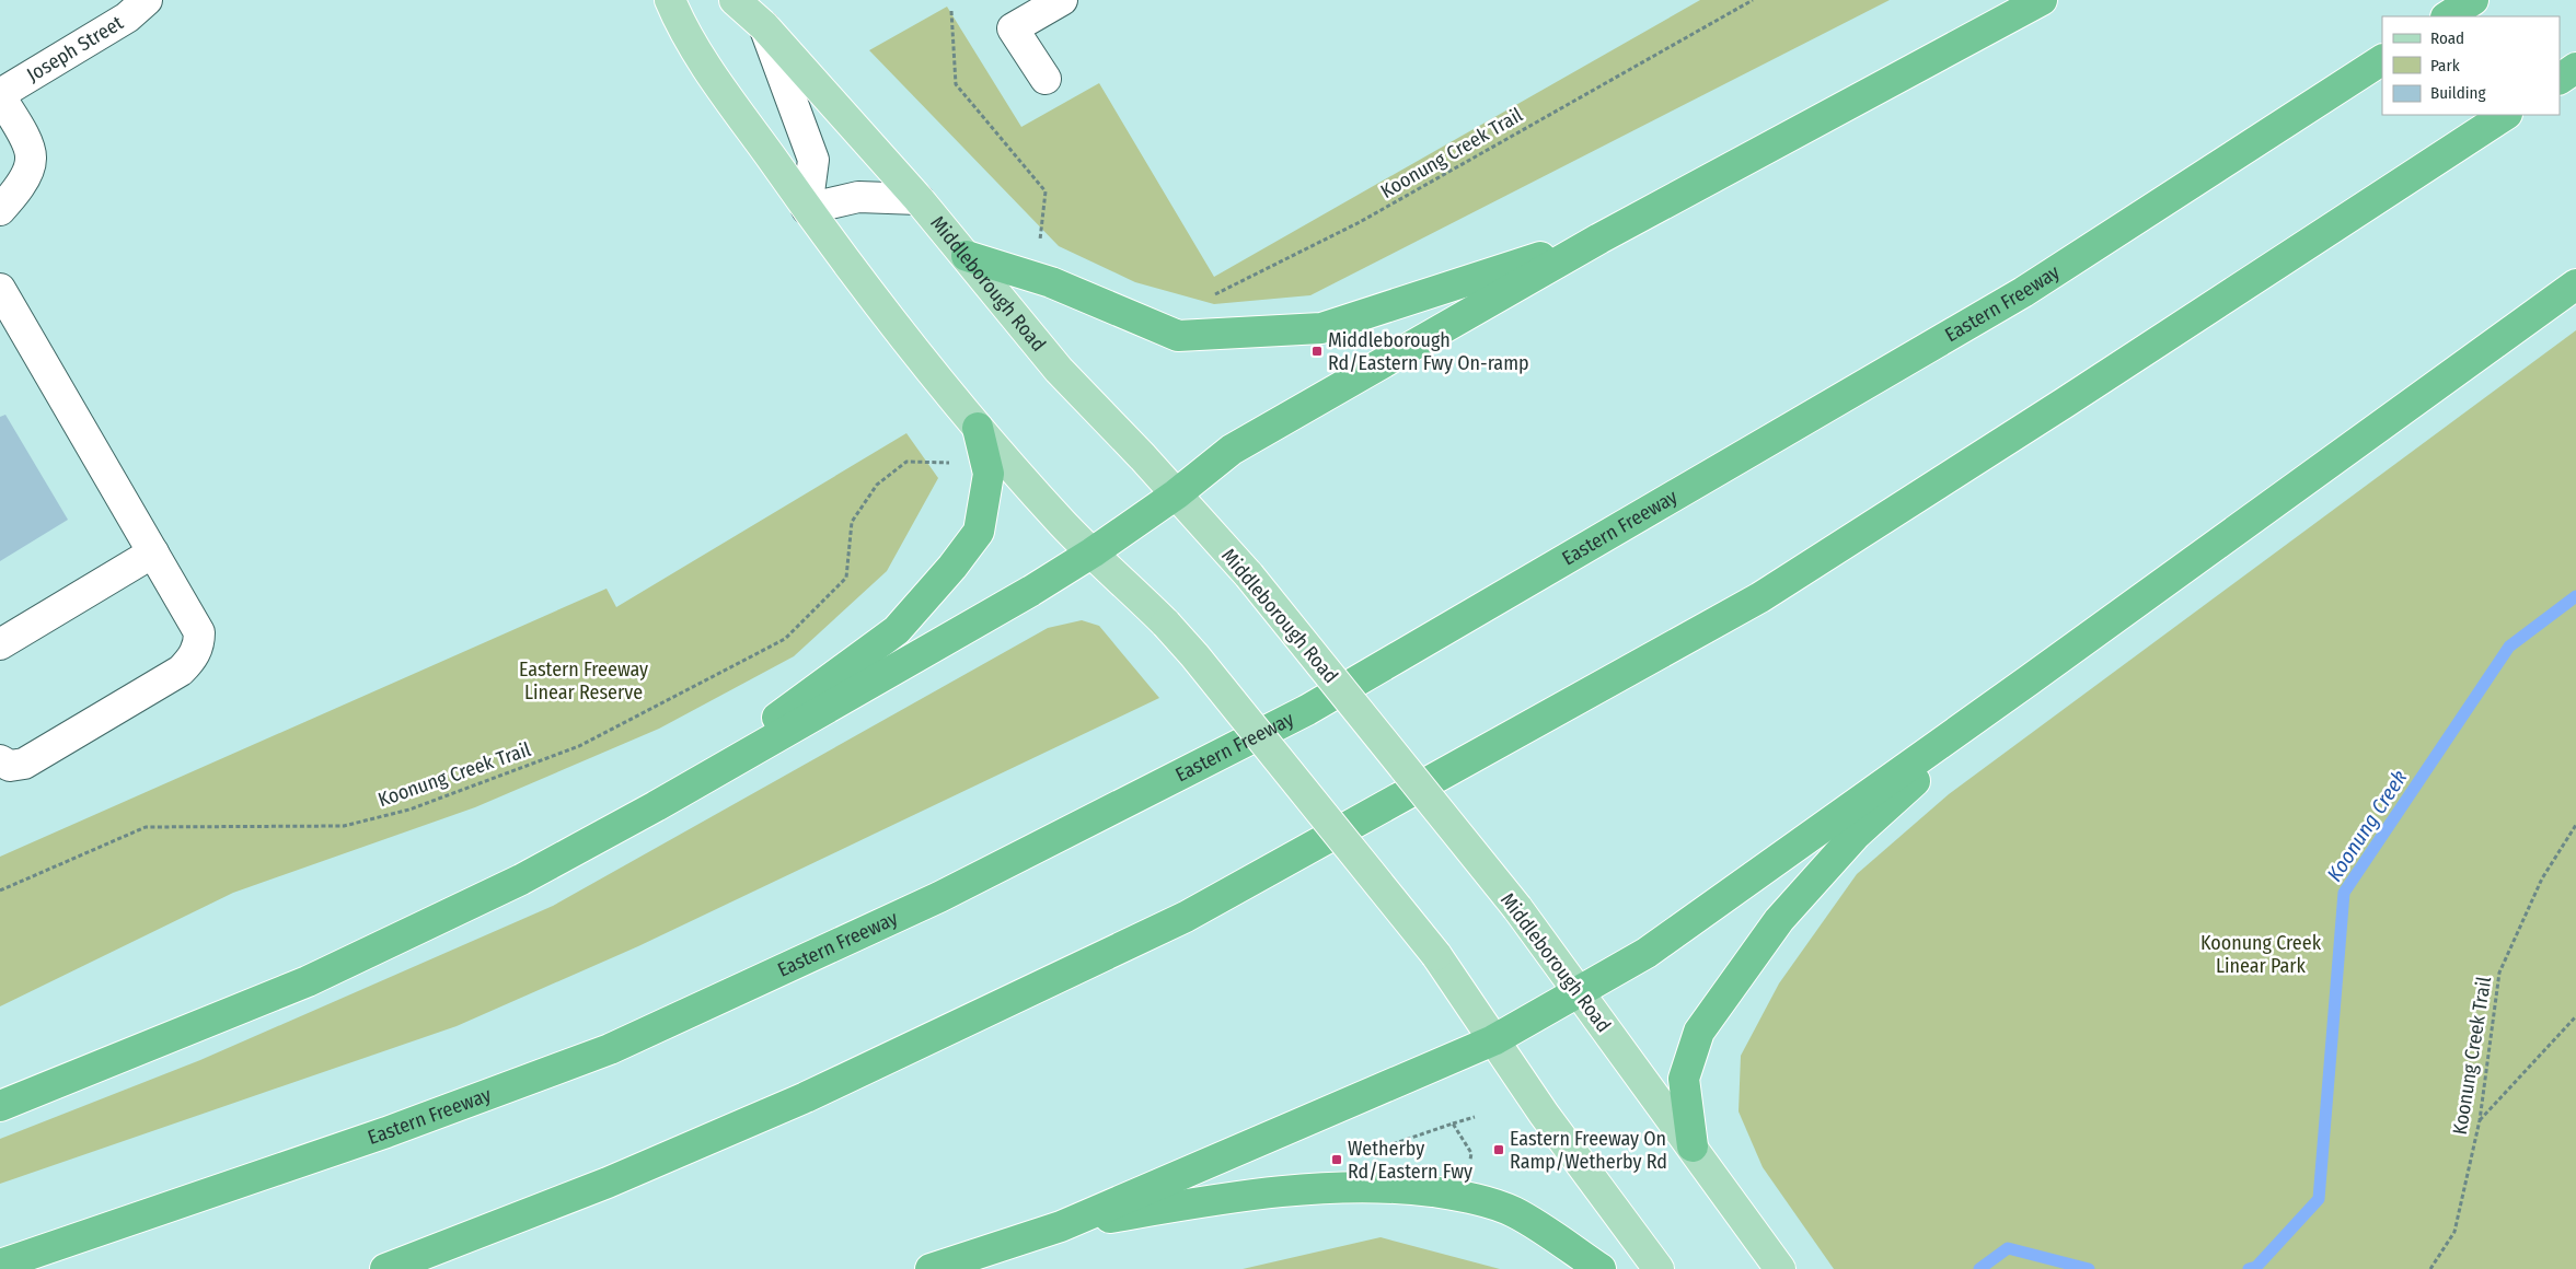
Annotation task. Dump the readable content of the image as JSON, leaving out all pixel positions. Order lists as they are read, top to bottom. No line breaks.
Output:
{"streets":{"highway":["Eastern Freeway"],"main road":["Middleborough Road"],"street":["Joseph Street"],"path":["Koonung Creek Trail"]},"water":["Koonung Creek"],"parks":["Eastern Freeway Linear Reserve","Koonung Creek Linear Park"],"places":{"transit":["Middleborough Rd/Eastern Fwy On-ramp","Eastern Freeway On Ramp/Wetherby Rd","Wetherby Rd/Eastern Fwy"]},"legend":["Road","Park","Building"]}
